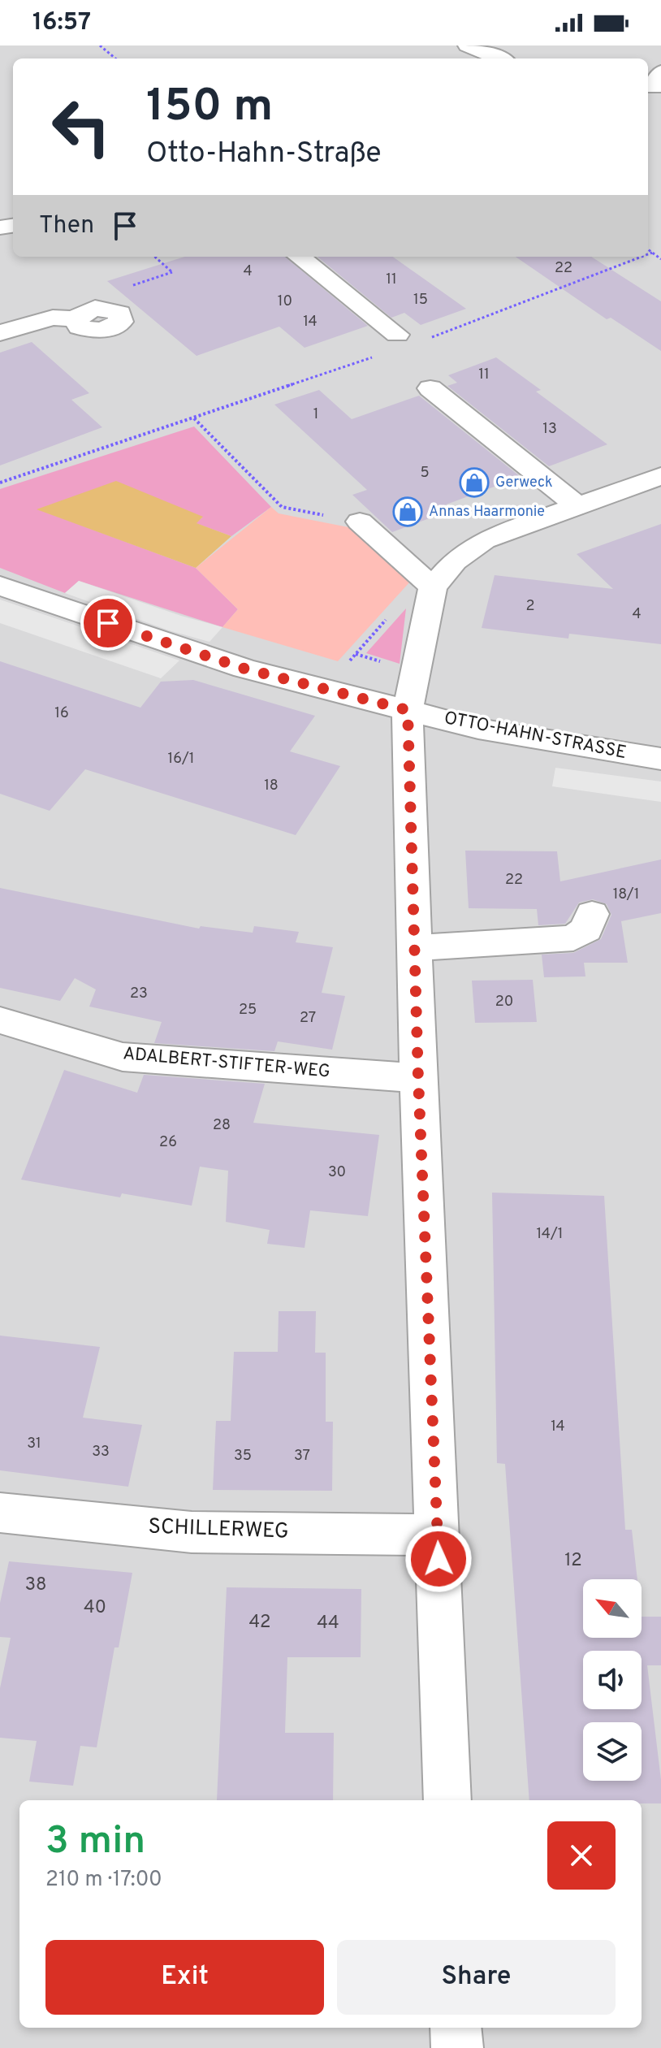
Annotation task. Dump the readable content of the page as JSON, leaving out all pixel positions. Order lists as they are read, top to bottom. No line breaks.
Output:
{"streets":{"street":["OTTO-HAHN-STRASSE","ADALBERT-STIFTER-WEG","SCHILLERWEG"]},"places":{"shop":["Gerweck","Annas Haarmonie"]},"house_numbers":["22","4","11","15","10","14","11","1","13","5","2","4","16","16/1","18","22","18/1","23","20","25","27","28","26","30","14/1","14","31","33","35","37","12","38","40","42","44"],"north":"top left","page":{"status":"16:57","turn":["150 m","Otto-Hahn-Straße"],"then":"Then","heading":["3 min","210 m · 17:00"],"buttons":["Exit","Share"]}}
